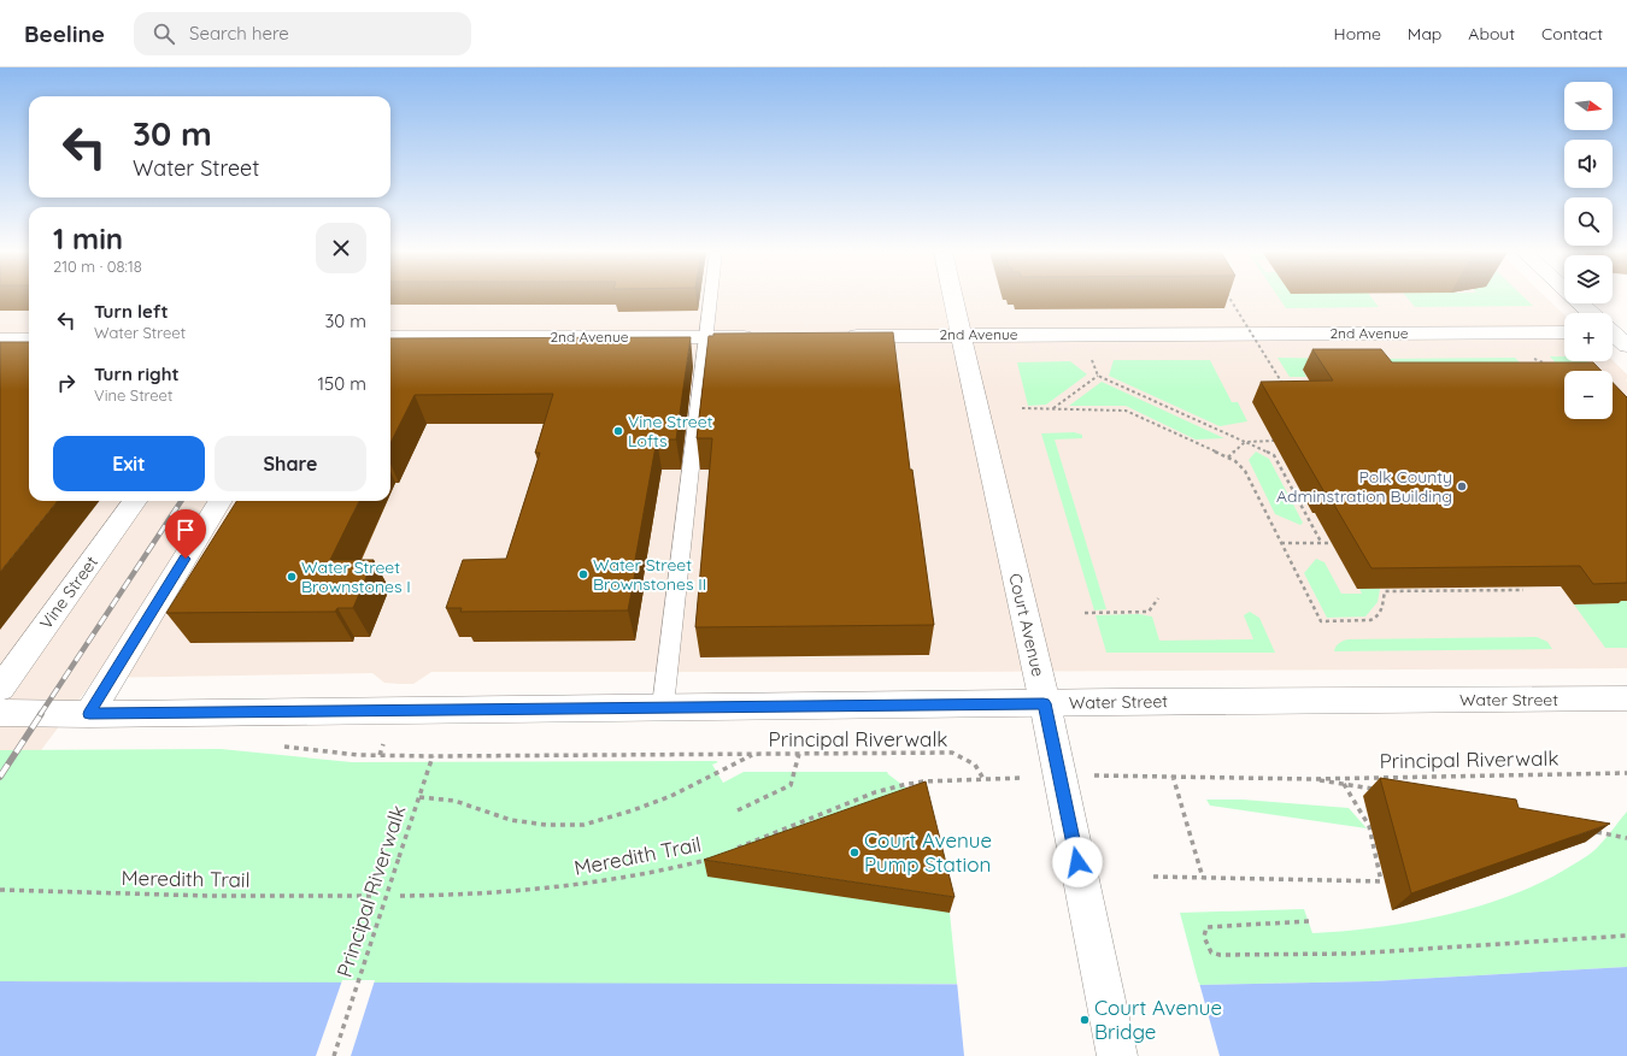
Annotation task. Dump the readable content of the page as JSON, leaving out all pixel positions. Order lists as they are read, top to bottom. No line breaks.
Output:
{"streets":{"street":["2nd Avenue","Vine Street","Court Avenue","Water Street"],"path":["Principal Riverwalk","Meredith Trail"]},"crossings":[["2nd Avenue","Court Avenue"],["Court Avenue","Water Street"]],"places":["Vine Street Lofts","Polk County Adminstration Building","Water Street Brownstones II","Water Street Brownstones I","Court Avenue Pump Station","Court Avenue Bridge"],"north":"right","page":{"header":"Beeline","search":"Search here","nav":["Home","Map","About","Contact"],"map_buttons":["+","−"],"turn":["30 m","Water Street"],"heading":["1 min","210 m · 08:18"],"list":[{"name":"Turn left","note":"Water Street","value":"30 m"},{"name":"Turn right","note":"Vine Street","value":"150 m"}],"buttons":["Exit","Share"]}}
